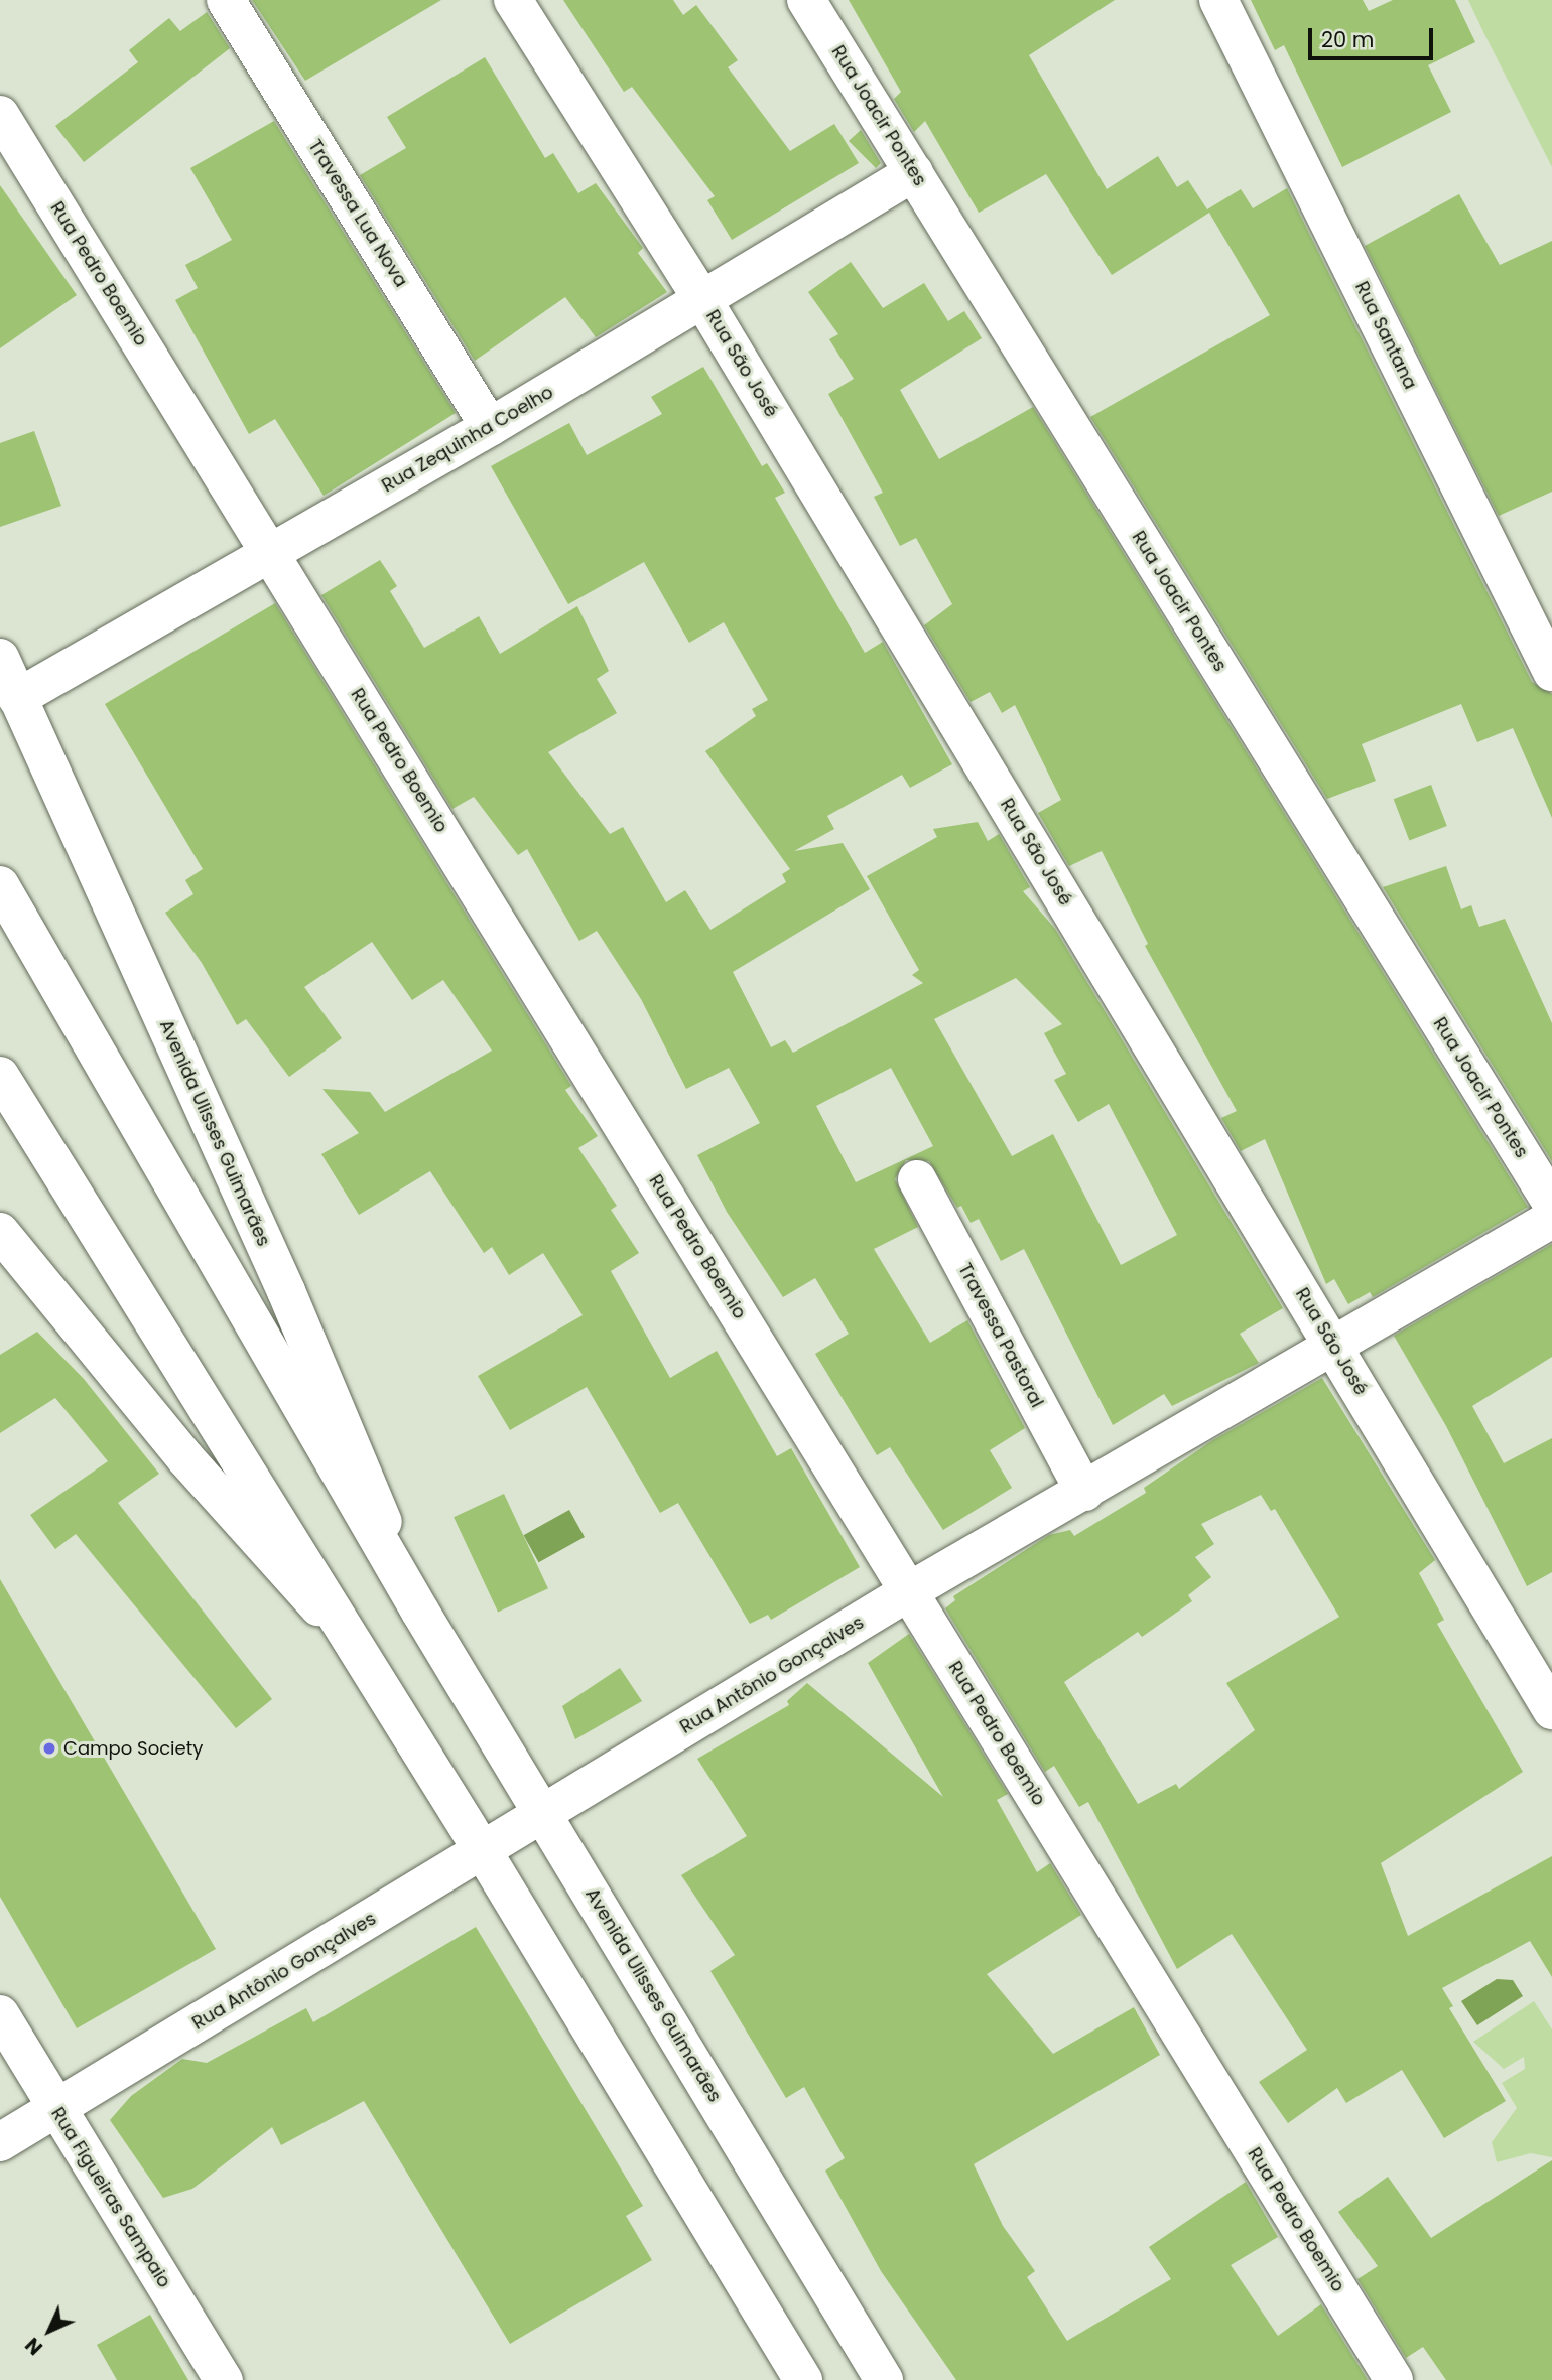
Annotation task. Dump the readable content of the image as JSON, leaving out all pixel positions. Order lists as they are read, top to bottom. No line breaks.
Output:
{"streets":{"street":["Rua Joacir Pontes","Travessa Lua Nova","Rua Pedro Boemio","Rua Santana","Rua São José","Rua Zequinha Coelho","Avenida Ulisses Guimarães","Travessa Pastoral","Rua Antônio Gonçalves","Rua Figueiras Sampaio"]},"crossings":[["Rua Joacir Pontes","Rua Zequinha Coelho"],["Travessa Lua Nova","Rua Zequinha Coelho"],["Rua Pedro Boemio","Rua Zequinha Coelho"],["Rua Pedro Boemio","Rua Antônio Gonçalves"],["Rua São José","Rua Zequinha Coelho"],["Rua São José","Rua Antônio Gonçalves"],["Rua Zequinha Coelho","Avenida Ulisses Guimarães"],["Avenida Ulisses Guimarães","Rua Antônio Gonçalves"],["Travessa Pastoral","Rua Antônio Gonçalves"],["Rua Antônio Gonçalves","Rua Figueiras Sampaio"]],"places":["Campo Society"],"scale_bar":"20 m","north":"bottom left"}
